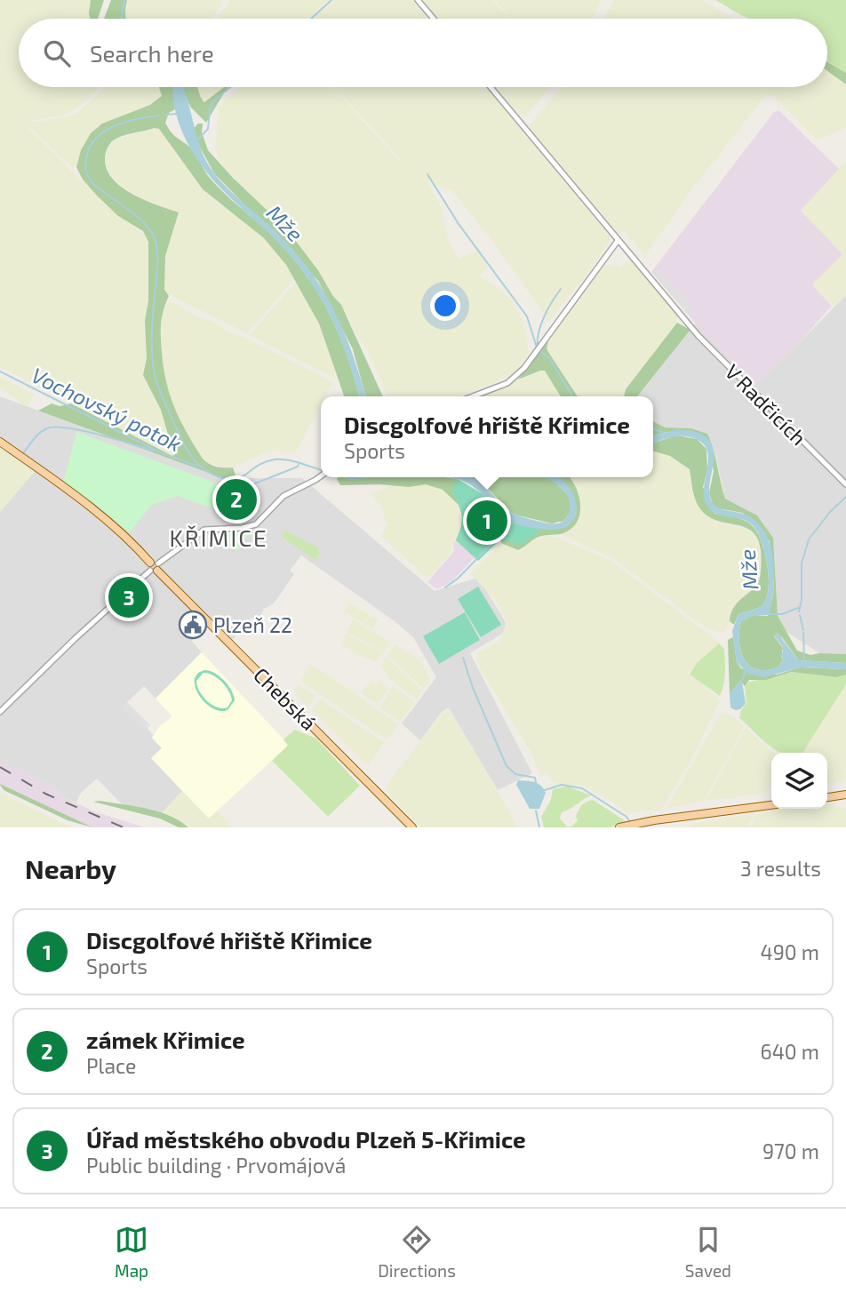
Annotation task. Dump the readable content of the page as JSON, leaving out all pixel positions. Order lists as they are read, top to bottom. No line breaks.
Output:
{"streets":{"main road":["Chebská"],"street":["V Radčicích"]},"districts":["KŘIMICE"],"water":["Mže","Vochovský potok"],"places":{"public building":["Plzeň 22"]},"page":{"search":"Search here","popup":["Discgolfové hřiště Křimice","Sports"],"pins":["2","1","3"],"heading":["Nearby","3 results"],"list":[{"mark":"1","name":"Discgolfové hřiště Křimice","note":"Sports","value":"490 m"},{"mark":"2","name":"zámek Křimice","note":"Place","value":"640 m"},{"mark":"3","name":"Úřad městského obvodu Plzeň 5-Křimice","note":"Public building · Prvomájová","value":"970 m"}],"nav":["Map","Directions","Saved"]}}
